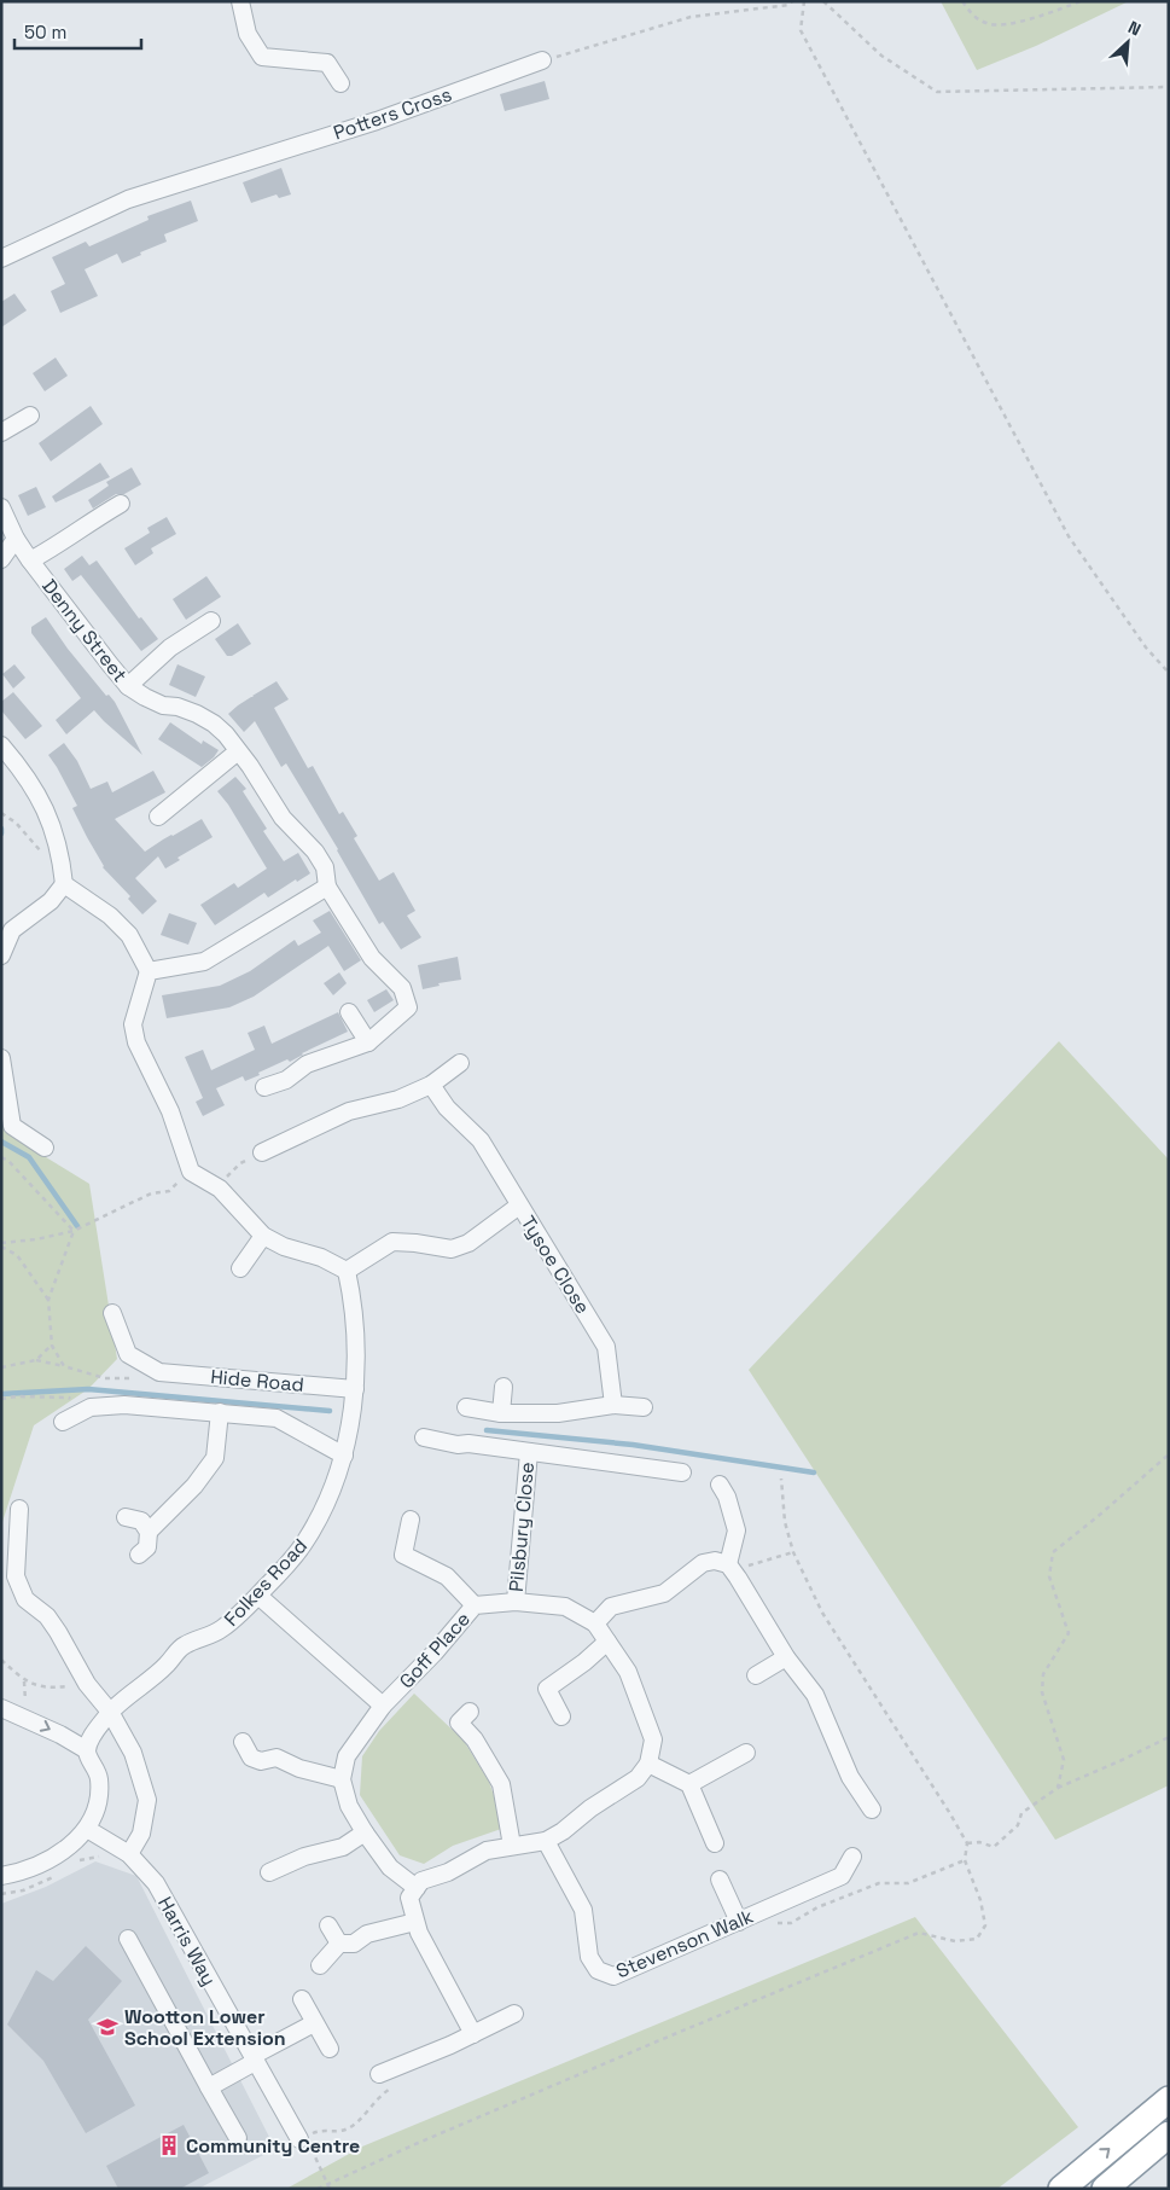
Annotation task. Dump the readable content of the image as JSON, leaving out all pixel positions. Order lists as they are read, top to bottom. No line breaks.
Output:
{"streets":{"street":["Potters Cross","Denny Street","Tysoe Close","Hide Road","Pilsbury Close","Folkes Road","Goff Place","Harris Way","Stevenson Walk"]},"crossings":[["Tysoe Close","Folkes Road"],["Hide Road","Folkes Road"],["Pilsbury Close","Goff Place"]],"places":{"school or university":["Wootton Lower School Extension"],"building":["Community Centre"]},"scale_bar":"50 m","north":"top right"}
